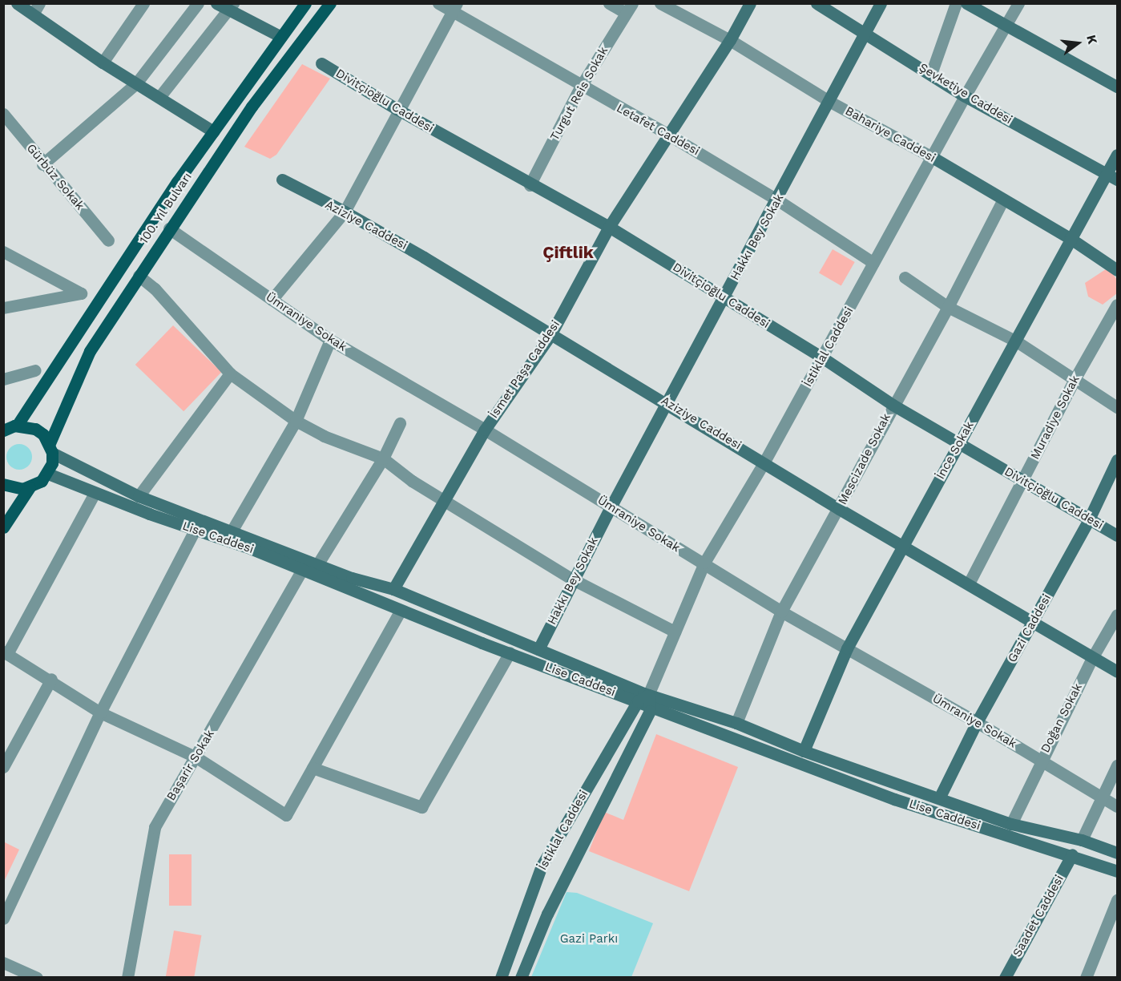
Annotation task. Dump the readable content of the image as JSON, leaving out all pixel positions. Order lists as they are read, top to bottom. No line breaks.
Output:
{"streets":{"main road":["100. Yıl Bulvarı"],"street":["Turgut Reis Sokak","Şevketiye Caddesi","Divitçioğlu Caddesi","Letafet Caddesi","Bahariye Caddesi","Gürbüz Sokak","Aziziye Caddesi","Hakkı Bey Sokak","Ümraniye Sokak","İstiklal Caddesi","İsmet Paşa Caddesi","Muradiye Sokak","İnce Sokak","Mescizade Sokak","Lise Caddesi","Gazi Caddesi","Doğan Sokak","Başarir Sokak","Saadet Caddesi"]},"crossings":[["Turgut Reis Sokak","Divitçioğlu Caddesi"],["Turgut Reis Sokak","Letafet Caddesi"],["Şevketiye Caddesi","Hakkı Bey Sokak"],["Şevketiye Caddesi","İstiklal Caddesi"],["Şevketiye Caddesi","İnce Sokak"],["Divitçioğlu Caddesi","Hakkı Bey Sokak"],["Divitçioğlu Caddesi","İstiklal Caddesi"],["Divitçioğlu Caddesi","İsmet Paşa Caddesi"],["Divitçioğlu Caddesi","Muradiye Sokak"],["Divitçioğlu Caddesi","İnce Sokak"],["Divitçioğlu Caddesi","Mescizade Sokak"],["Divitçioğlu Caddesi","Gazi Caddesi"],["Letafet Caddesi","Hakkı Bey Sokak"],["Letafet Caddesi","İstiklal Caddesi"],["Letafet Caddesi","İsmet Paşa Caddesi"],["Bahariye Caddesi","Hakkı Bey Sokak"],["Bahariye Caddesi","İstiklal Caddesi"],["Bahariye Caddesi","İsmet Paşa Caddesi"],["Bahariye Caddesi","İnce Sokak"],["Bahariye Caddesi","Mescizade Sokak"],["100. Yıl Bulvarı","Ümraniye Sokak"],["100. Yıl Bulvarı","Lise Caddesi"],["Aziziye Caddesi","Hakkı Bey Sokak"],["Aziziye Caddesi","İstiklal Caddesi"],["Aziziye Caddesi","İsmet Paşa Caddesi"],["Aziziye Caddesi","Muradiye Sokak"],["Aziziye Caddesi","İnce Sokak"],["Aziziye Caddesi","Mescizade Sokak"],["Aziziye Caddesi","Gazi Caddesi"],["Aziziye Caddesi","Doğan Sokak"],["Hakkı Bey Sokak","Ümraniye Sokak"],["Hakkı Bey Sokak","Lise Caddesi"],["Ümraniye Sokak","İstiklal Caddesi"],["Ümraniye Sokak","İsmet Paşa Caddesi"],["Ümraniye Sokak","İnce Sokak"],["Ümraniye Sokak","Mescizade Sokak"],["Ümraniye Sokak","Gazi Caddesi"],["Ümraniye Sokak","Doğan Sokak"],["İstiklal Caddesi","Lise Caddesi"],["İsmet Paşa Caddesi","Lise Caddesi"],["İnce Sokak","Lise Caddesi"],["Mescizade Sokak","Lise Caddesi"],["Lise Caddesi","Gazi Caddesi"],["Lise Caddesi","Doğan Sokak"],["Lise Caddesi","Başarir Sokak"],["Lise Caddesi","Saadet Caddesi"]],"districts":["Çiftlik"],"parks":["Gazi Parkı"],"north":"right"}
